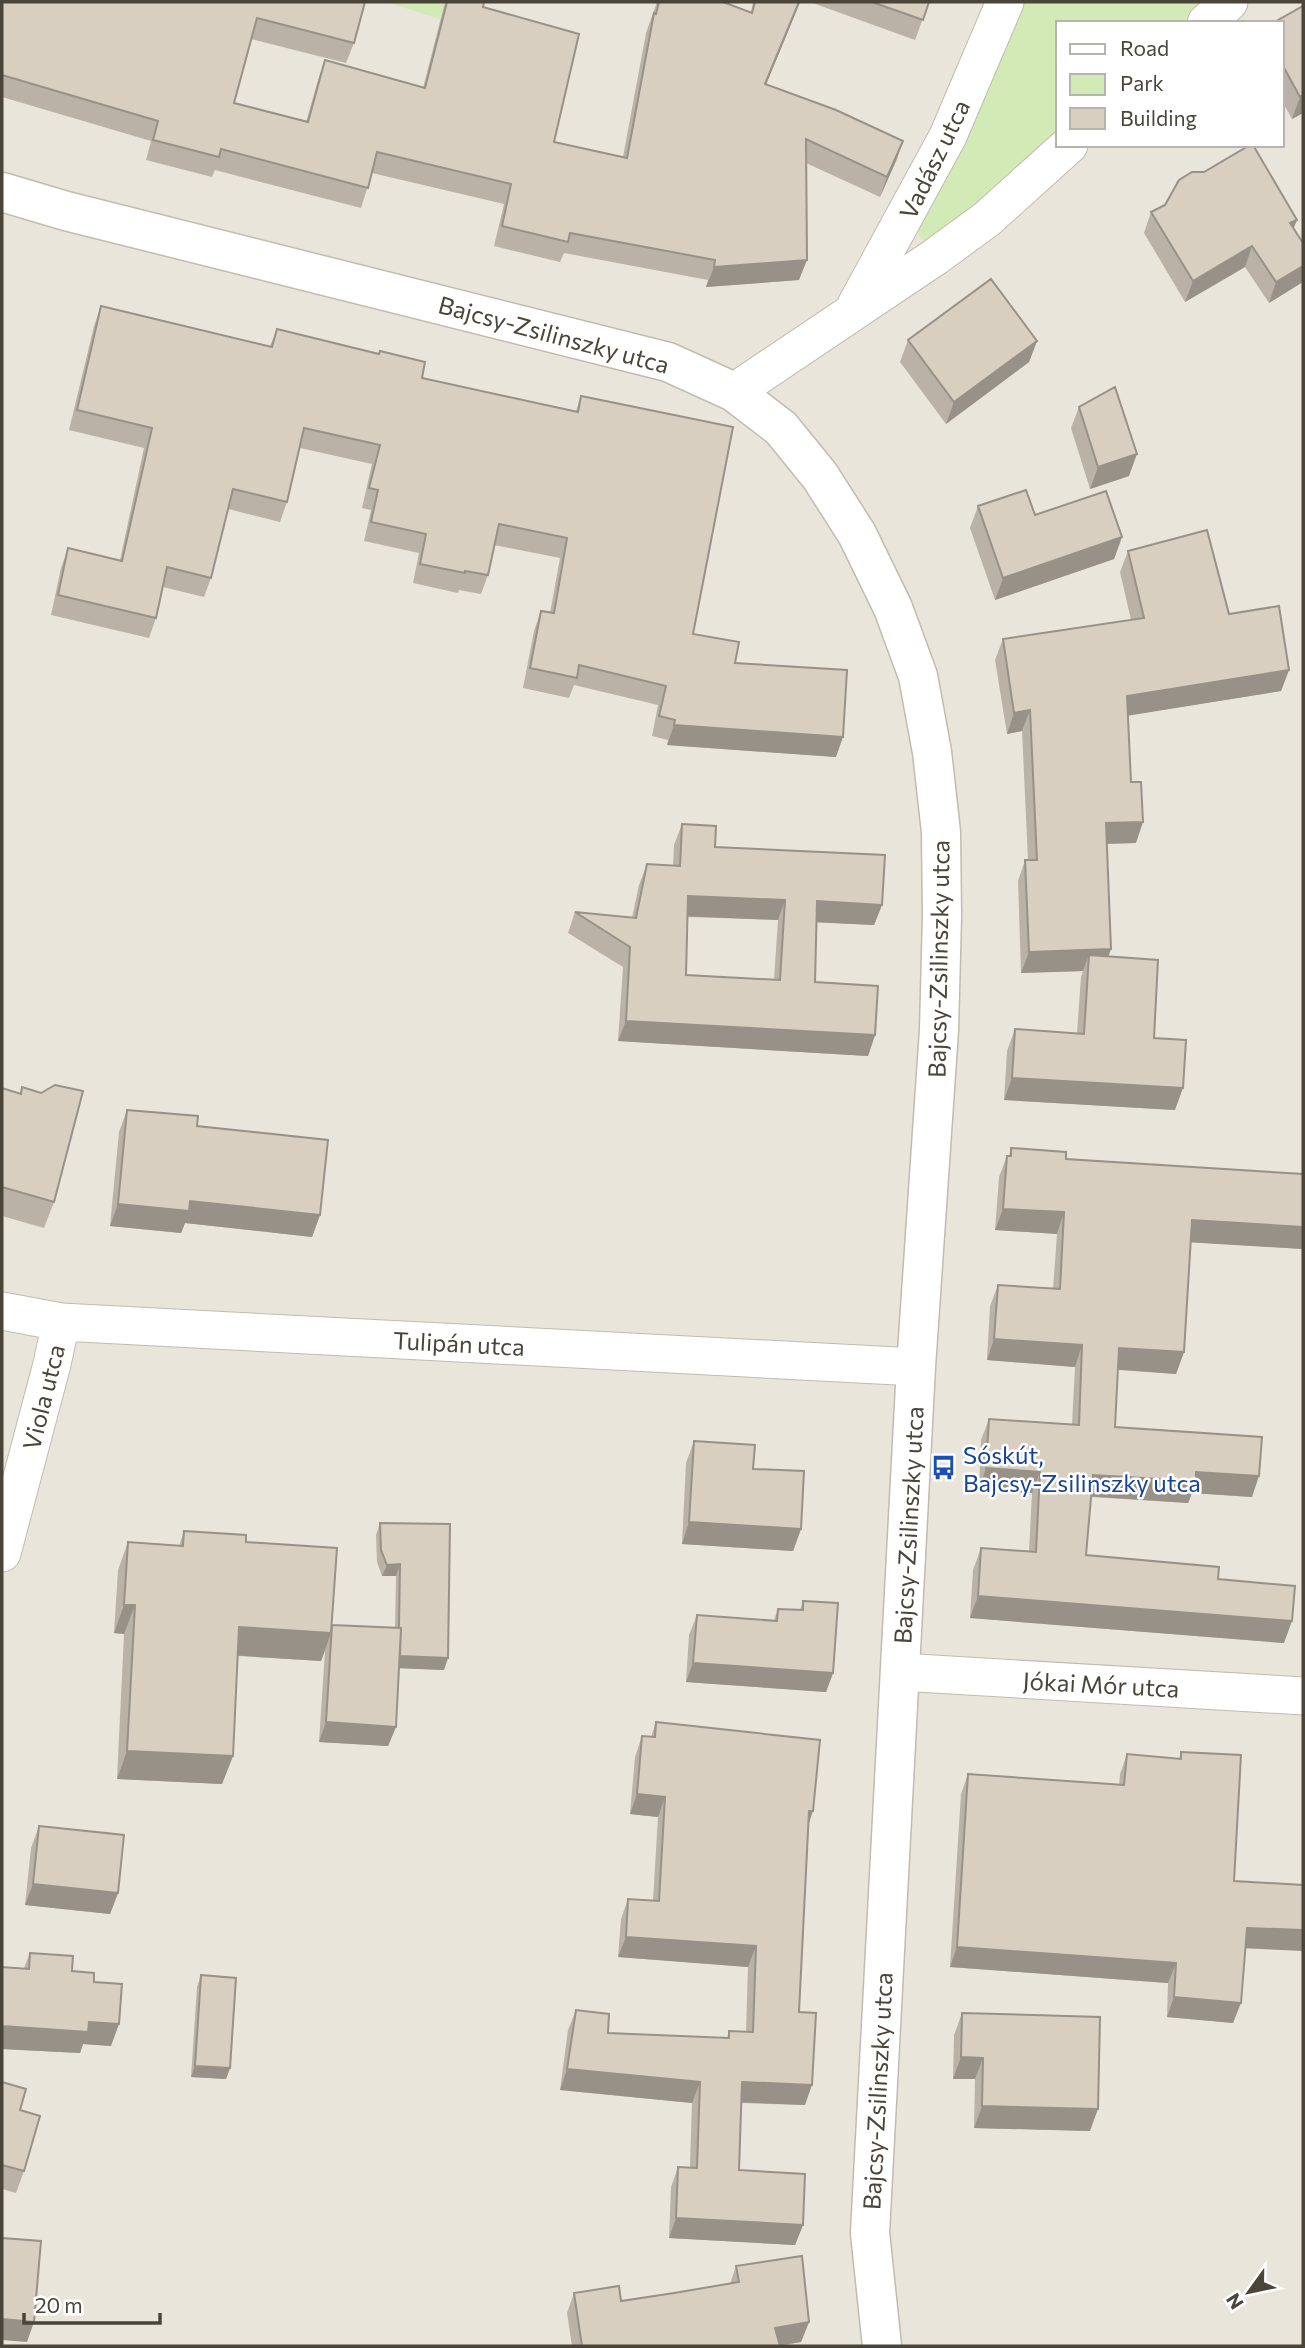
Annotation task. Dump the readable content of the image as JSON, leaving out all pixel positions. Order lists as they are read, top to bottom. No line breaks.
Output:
{"streets":{"street":["Vadász utca","Bajcsy-Zsilinszky utca","Tulipán utca","Viola utca","Jókai Mór utca"]},"crossings":[["Vadász utca","Bajcsy-Zsilinszky utca"],["Bajcsy-Zsilinszky utca","Tulipán utca"],["Bajcsy-Zsilinszky utca","Jókai Mór utca"],["Tulipán utca","Viola utca"]],"places":{"bus stop":["Sóskút, Bajcsy-Zsilinszky utca"]},"legend":["Road","Park","Building"],"scale_bar":"20 m","north":"bottom left"}
